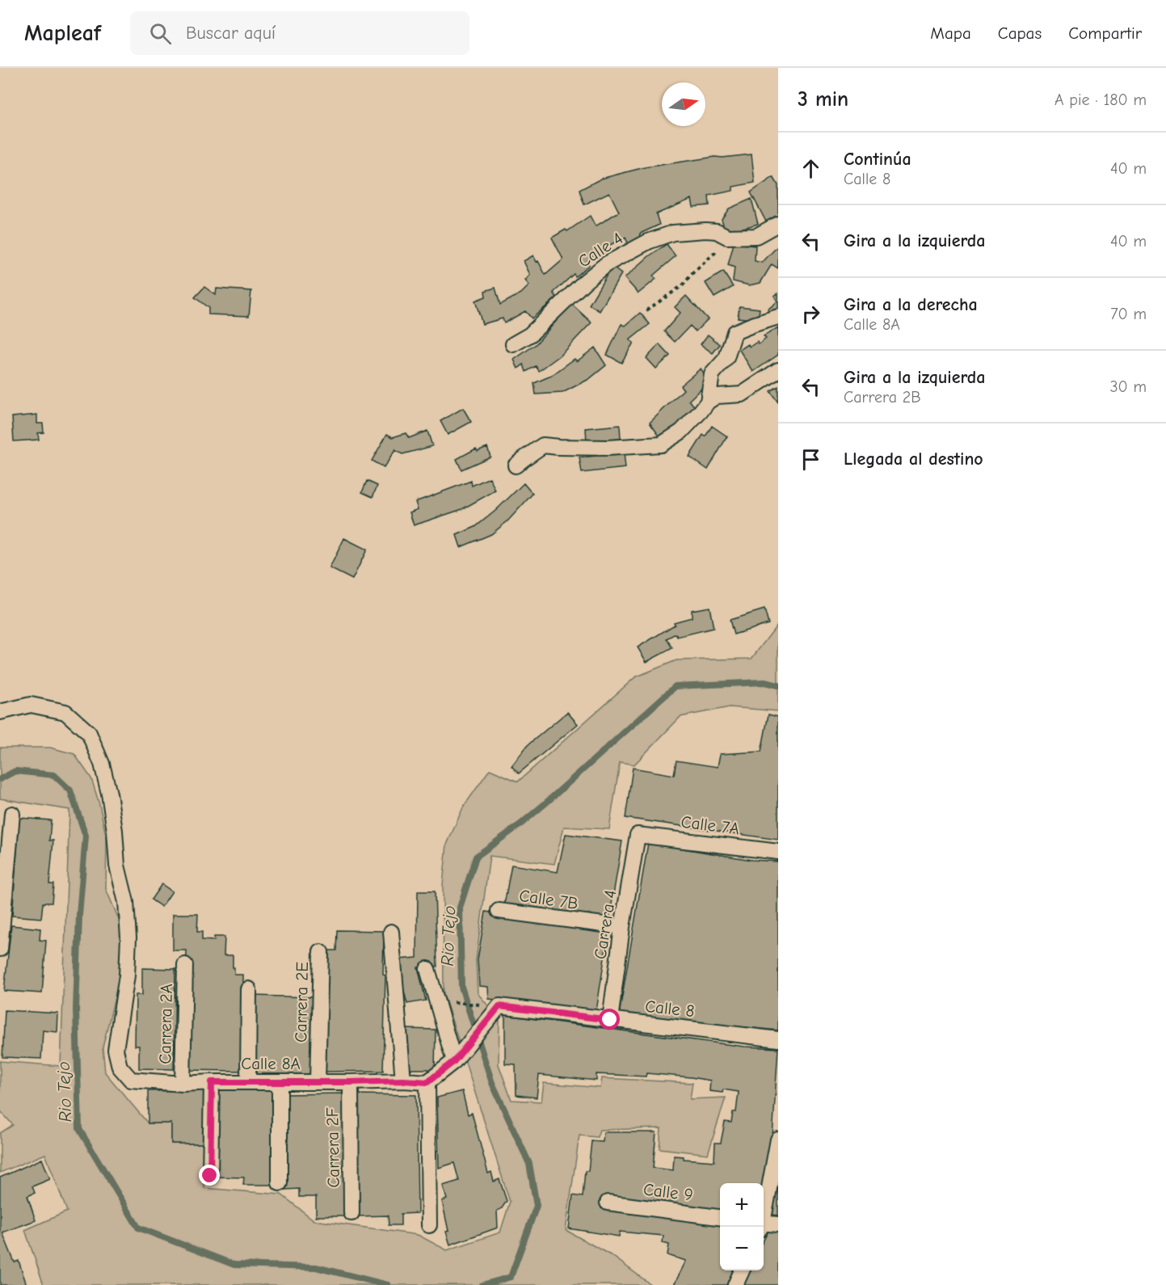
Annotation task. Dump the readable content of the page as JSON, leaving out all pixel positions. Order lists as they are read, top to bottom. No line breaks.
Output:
{"streets":{"street":["Calle 4","Calle 7A","Calle 7B","Carrera 4","Carrera 2E","Calle 8","Carrera 2A","Calle 8A","Carrera 2F","Calle 9"]},"crossings":[["Calle 7A","Carrera 4"],["Calle 7B","Carrera 4"],["Carrera 4","Calle 8"],["Carrera 2E","Calle 8A"],["Carrera 2A","Calle 8A"],["Calle 8A","Carrera 2F"]],"water":["Rio Tejo"],"north":"right","page":{"header":"Mapleaf","search":"Buscar aquí","nav":["Mapa","Capas","Compartir"],"heading":["3 min","A pie · 180 m"],"list":[["Continúa","Calle 8","40 m"],["Gira a la izquierda","40 m"],["Gira a la derecha","Calle 8A","70 m"],["Gira a la izquierda","Carrera 2B","30 m"],"Llegada al destino"],"map_buttons":["+","−"]}}
